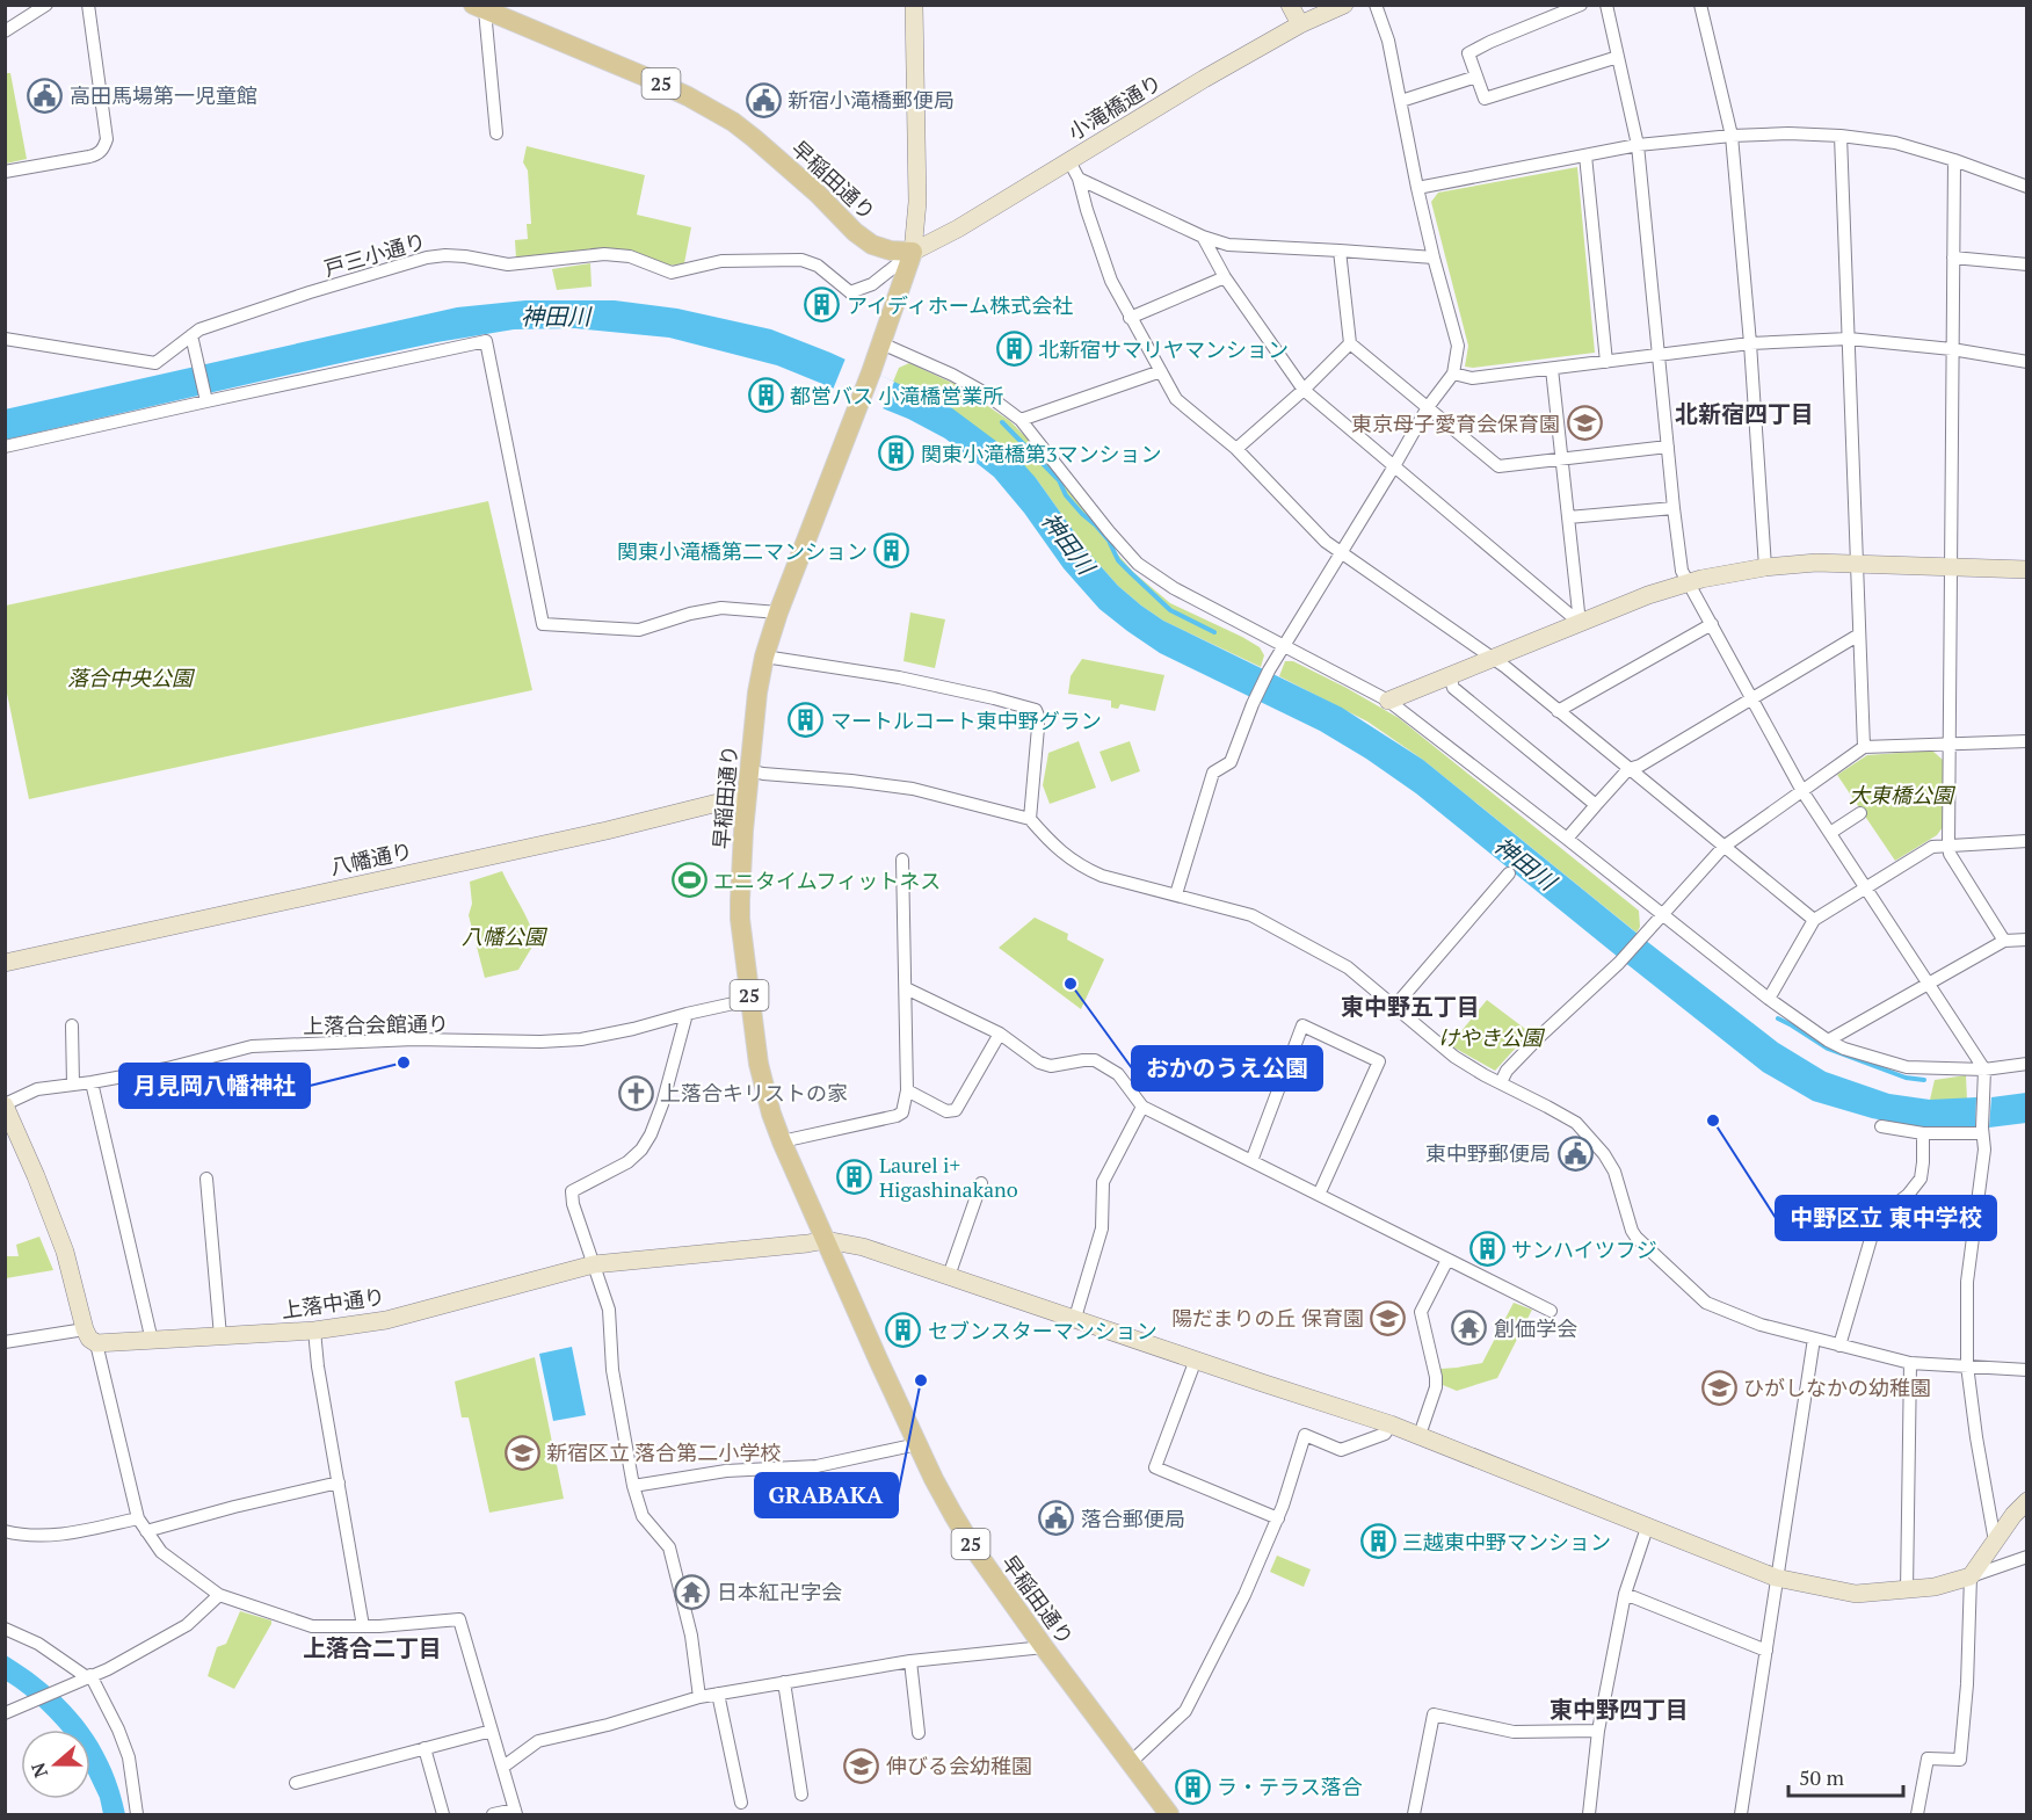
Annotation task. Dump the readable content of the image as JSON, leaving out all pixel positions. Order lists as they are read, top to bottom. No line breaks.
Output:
{"streets":{"main road":["25","早稲田通り"],"street":["小滝橋通り","戸三小通り","八幡通り","上落合会館通り","上落中通り"]},"crossings":[["小滝橋通り","早稲田通り"],["小滝橋通り","戸三小通り"],["早稲田通り","戸三小通り"],["早稲田通り","八幡通り"],["早稲田通り","上落合会館通り"],["早稲田通り","上落中通り"]],"districts":["北新宿四丁目","東中野五丁目","上落合二丁目","東中野四丁目"],"water":["神田川"],"parks":["落合中央公園","大東橋公園","八幡公園","けやき公園"],"places":{"public building":["高田馬場第一児童館","新宿小滝橋郵便局","東中野郵便局","落合郵便局"],"building":["アイディホーム株式会社","北新宿サマリヤマンション","都営バス 小滝橋営業所","関東小滝橋第3マンション","関東小滝橋第二マンション","マートルコート東中野グラン","Laurel i+ Higashinakano","サンハイツフジ","セブンスターマンション","三越東中野マンション","ラ・テラス落合"],"school or university":["東京母子愛育会保育園","陽だまりの丘 保育園","ひがしなかの幼稚園","新宿区立 落合第二小学校","伸びる会幼稚園"],"sports":["エニタイムフィットネス"],"other":["おかのうえ公園","月見岡八幡神社","中野区立 東中学校","GRABAKA"],"church":["上落合キリストの家"],"temple":["創価学会","日本紅卍字会"]},"scale_bar":"50 m","north":"left"}
